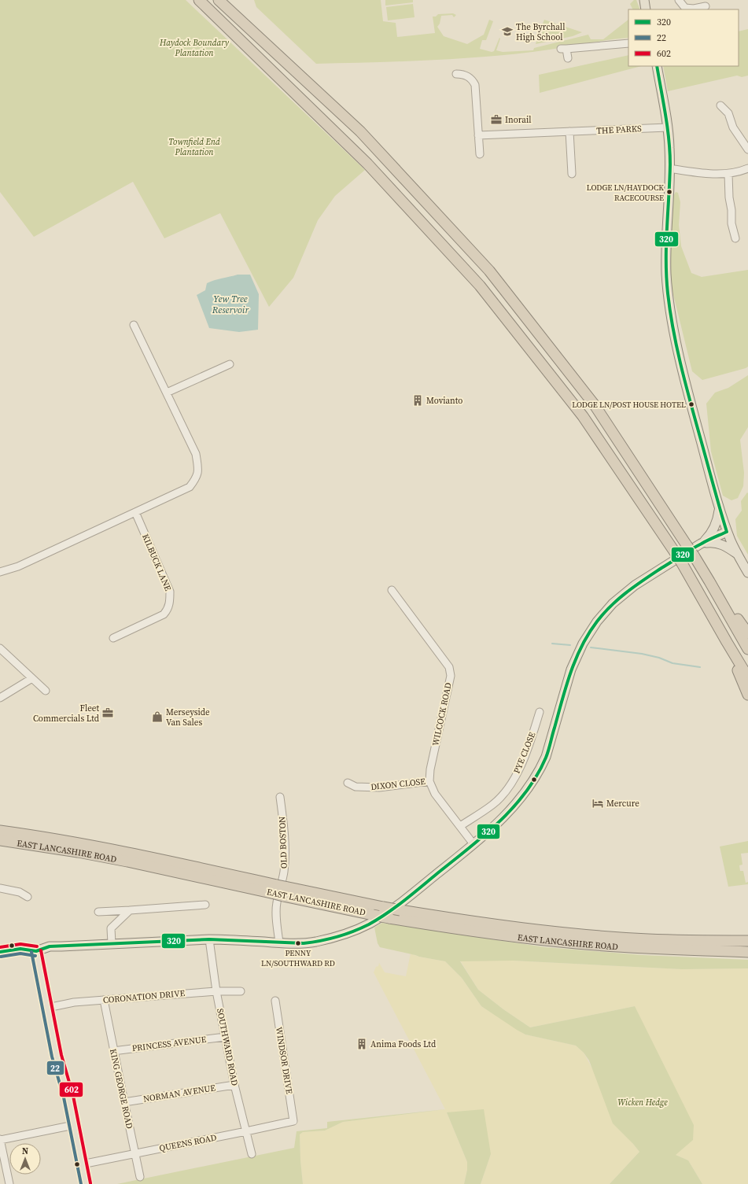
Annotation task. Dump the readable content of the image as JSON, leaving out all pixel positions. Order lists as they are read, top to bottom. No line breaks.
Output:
{"streets":{"highway":["EAST LANCASHIRE ROAD"],"street":["THE PARKS","KILBUCK LANE","WILCOCK ROAD","PYE CLOSE","DIXON CLOSE","OLD BOSTON","CORONATION DRIVE","PRINCESS AVENUE","SOUTHWARD ROAD","WINDSOR DRIVE","KING GEORGE ROAD","NORMAN AVENUE","QUEENS ROAD"]},"crossings":[["WILCOCK ROAD","DIXON CLOSE"],["CORONATION DRIVE","SOUTHWARD ROAD"],["CORONATION DRIVE","KING GEORGE ROAD"],["PRINCESS AVENUE","SOUTHWARD ROAD"],["PRINCESS AVENUE","KING GEORGE ROAD"],["SOUTHWARD ROAD","NORMAN AVENUE"],["SOUTHWARD ROAD","QUEENS ROAD"],["WINDSOR DRIVE","QUEENS ROAD"],["KING GEORGE ROAD","NORMAN AVENUE"],["KING GEORGE ROAD","QUEENS ROAD"]],"water":["Yew Tree Reservoir"],"parks":["Haydock Boundary Plantation","Townfield End Plantation","Wicken Hedge"],"places":{"school or university":["The Byrchall High School"],"office":["Inorail","Fleet Commercials Ltd"],"other":["LODGE LN/HAYDOCK RACECOURSE","LODGE LN/POST HOUSE HOTEL","PENNY LN/SOUTHWARD RD"],"building":["Movianto","Anima Foods Ltd"],"shop":["Merseyside Van Sales"],"hotel":["Mercure"]},"lines":["transit line 320","transit line 602","transit line 22"],"legend":["320","22","602"],"north":"top"}
